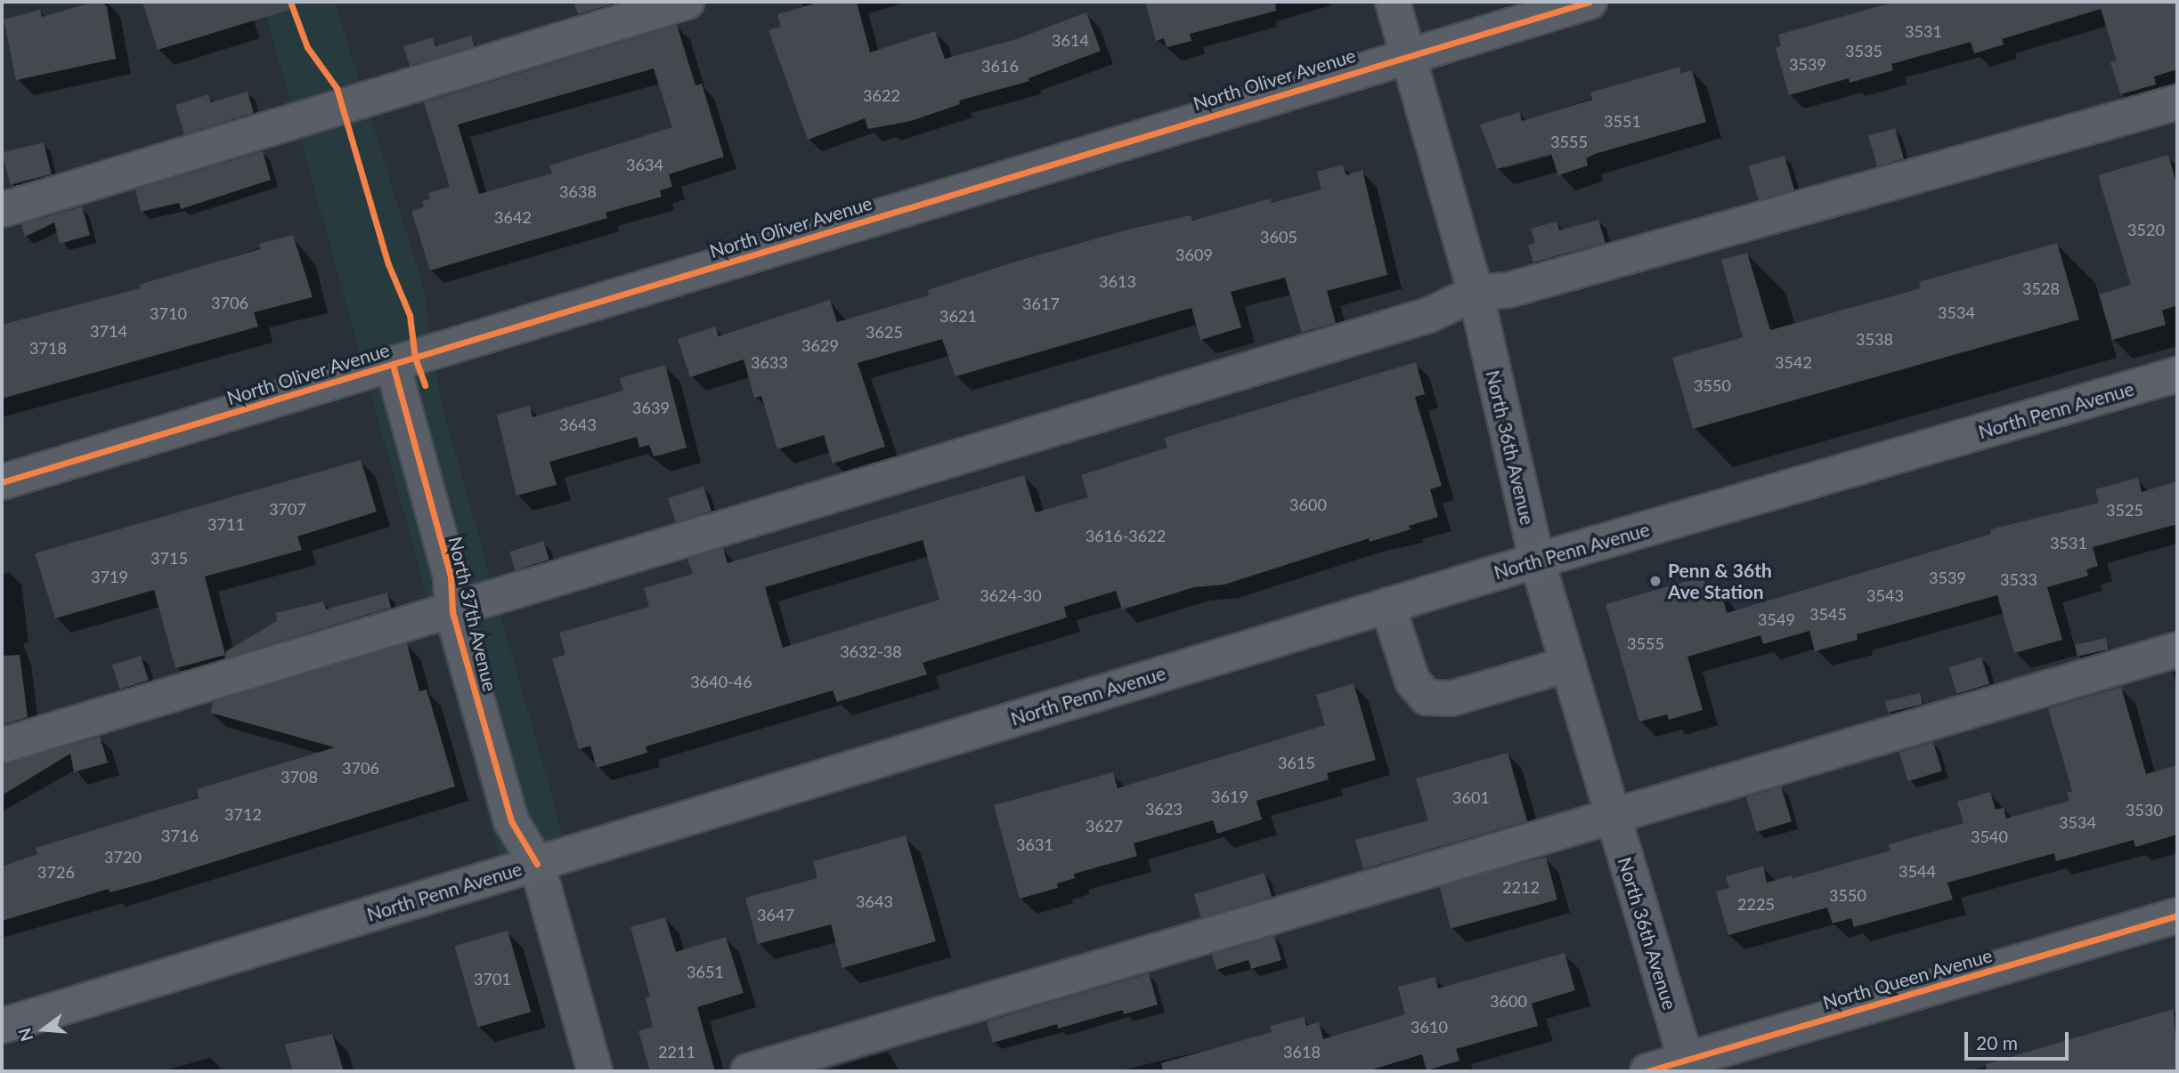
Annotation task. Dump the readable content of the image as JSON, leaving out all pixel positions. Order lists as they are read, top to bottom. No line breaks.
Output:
{"streets":{"main road":["North Penn Avenue"],"street":["North Oliver Avenue","North 36th Avenue","North 37th Avenue","North Queen Avenue"]},"crossings":[["North Oliver Avenue","North 36th Avenue"],["North Oliver Avenue","North 37th Avenue"],["North Penn Avenue","North 36th Avenue"],["North Penn Avenue","North 37th Avenue"],["North 36th Avenue","North Queen Avenue"]],"places":["Penn & 36th Ave Station"],"house_numbers":["3531","3614","3535","3539","3616","3622","3551","3555","3634","3638","3642","3520","3605","3609","3613","3528","3706","3617","3534","3710","3621","3714","3625","3538","3629","3718","3633","3542","3550","3639","3643","3600","3707","3525","3711","3616-3622","3531","3715","3719","3539","3533","3624-30","3543","3545","3549","3555","3632-38","3640-46","3615","3706","3708","3619","3601","3623","3530","3712","3534","3627","3716","3540","3631","3720","3544","3726","2212","3550","3643","2225","3647","3651","3701","3600","3610","2211","3618"],"scale_bar":"20 m","north":"left"}
